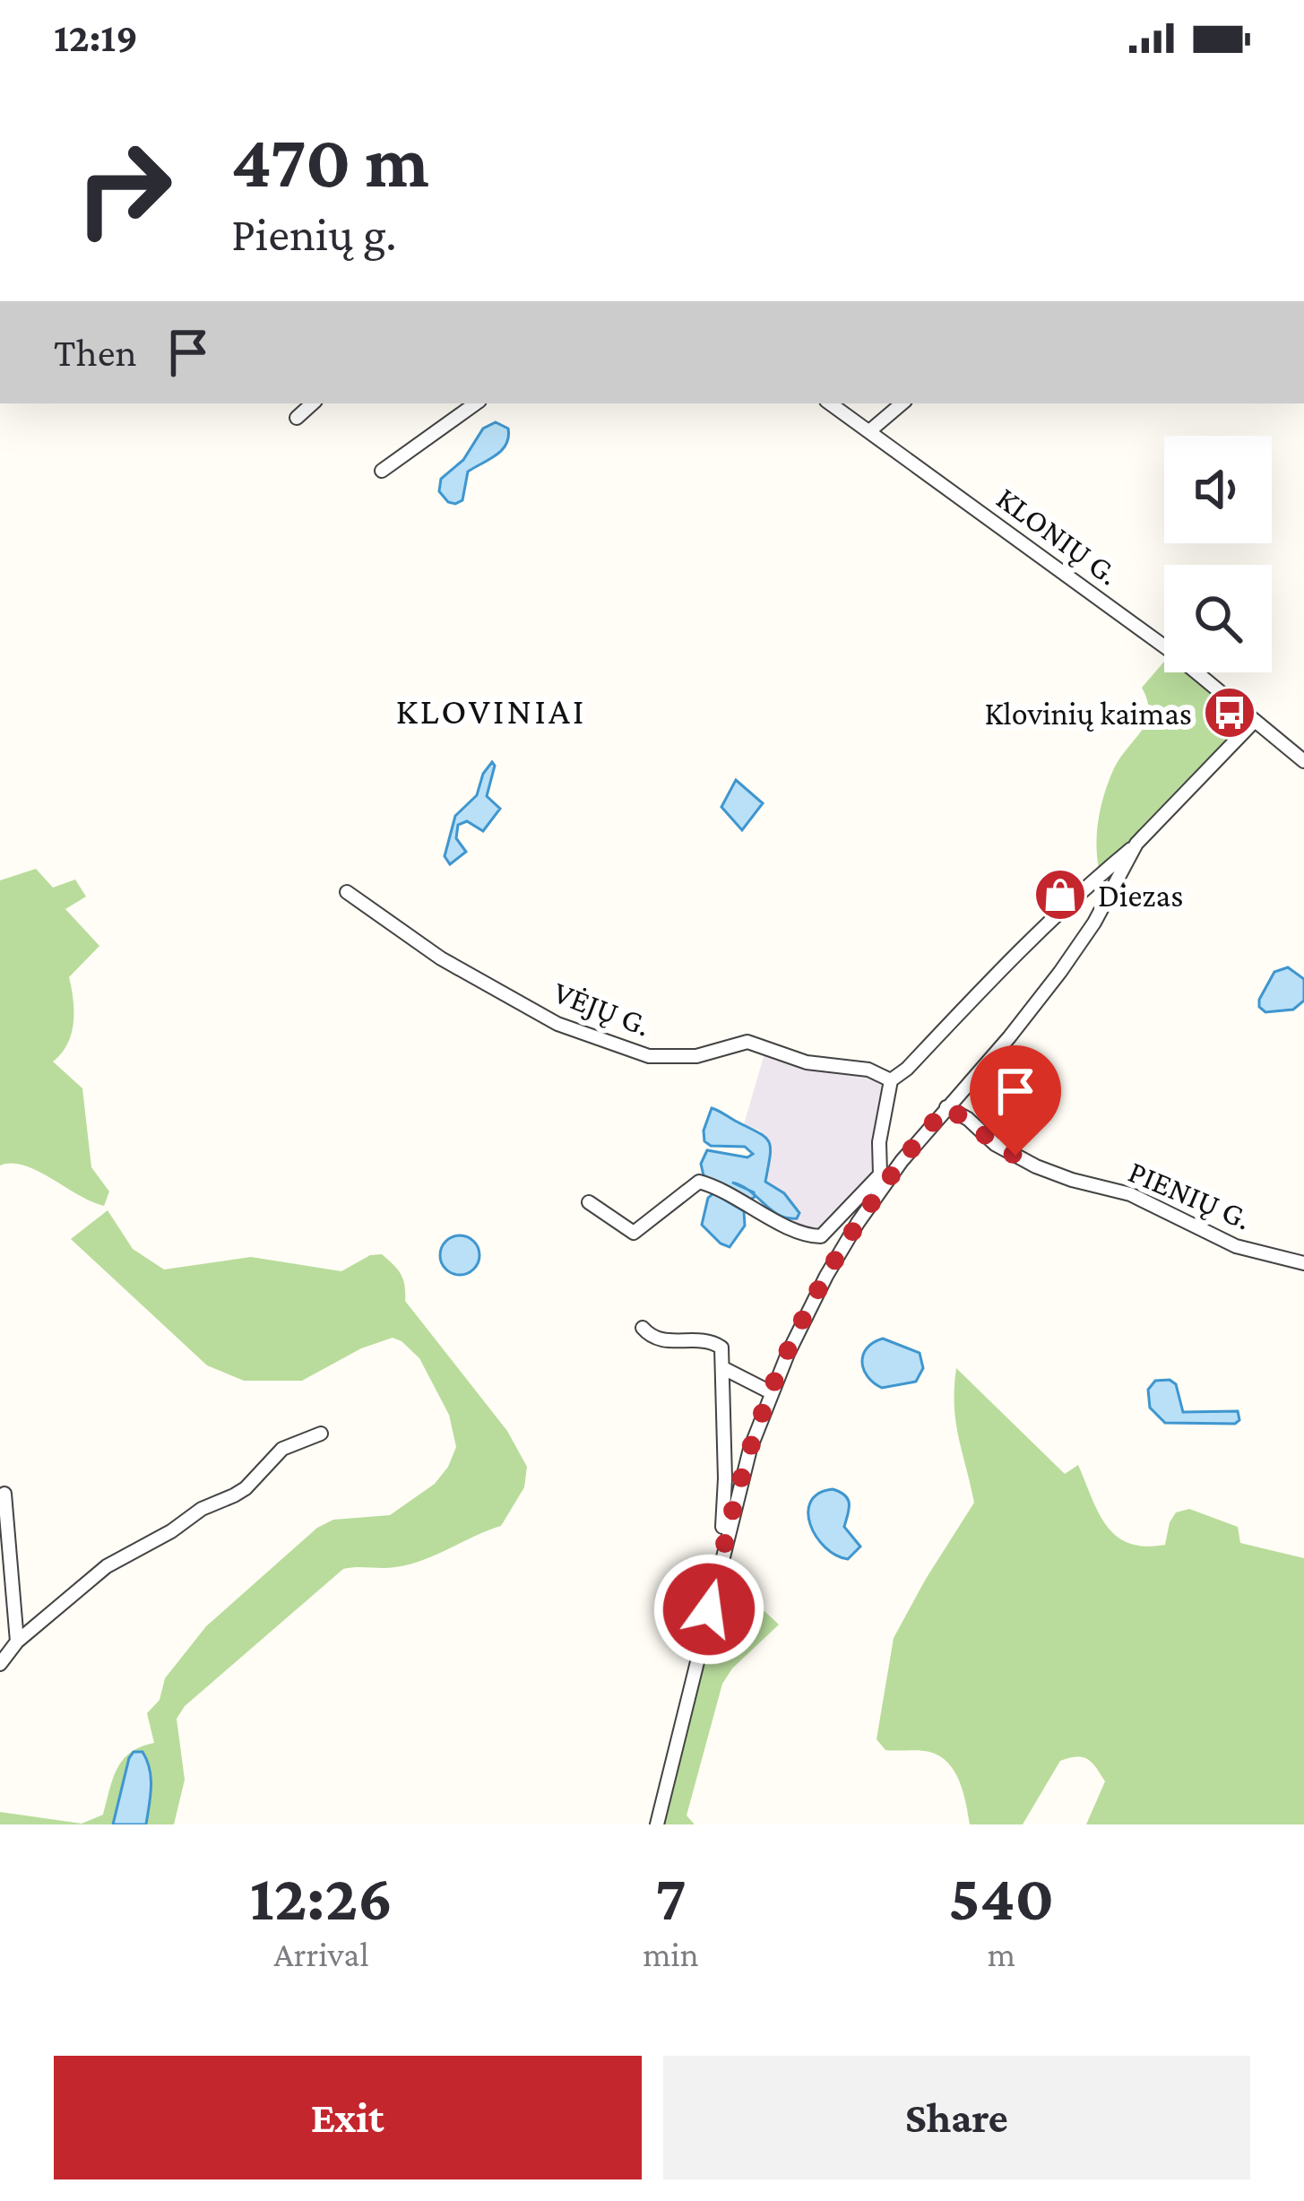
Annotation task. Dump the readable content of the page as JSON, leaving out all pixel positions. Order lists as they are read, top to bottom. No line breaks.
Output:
{"streets":{"street":["KLONIŲ G.","VĖJŲ G.","PIENIŲ G."]},"districts":["KLOVINIAI"],"places":{"bus stop":["Klovinių kaimas"],"shop":["Diezas"]},"page":{"status":"12:19","turn":["470 m","Pienių g."],"then":"Then","eta":["12:26","Arrival","7","min","540","m"],"buttons":["Exit","Share"]}}
